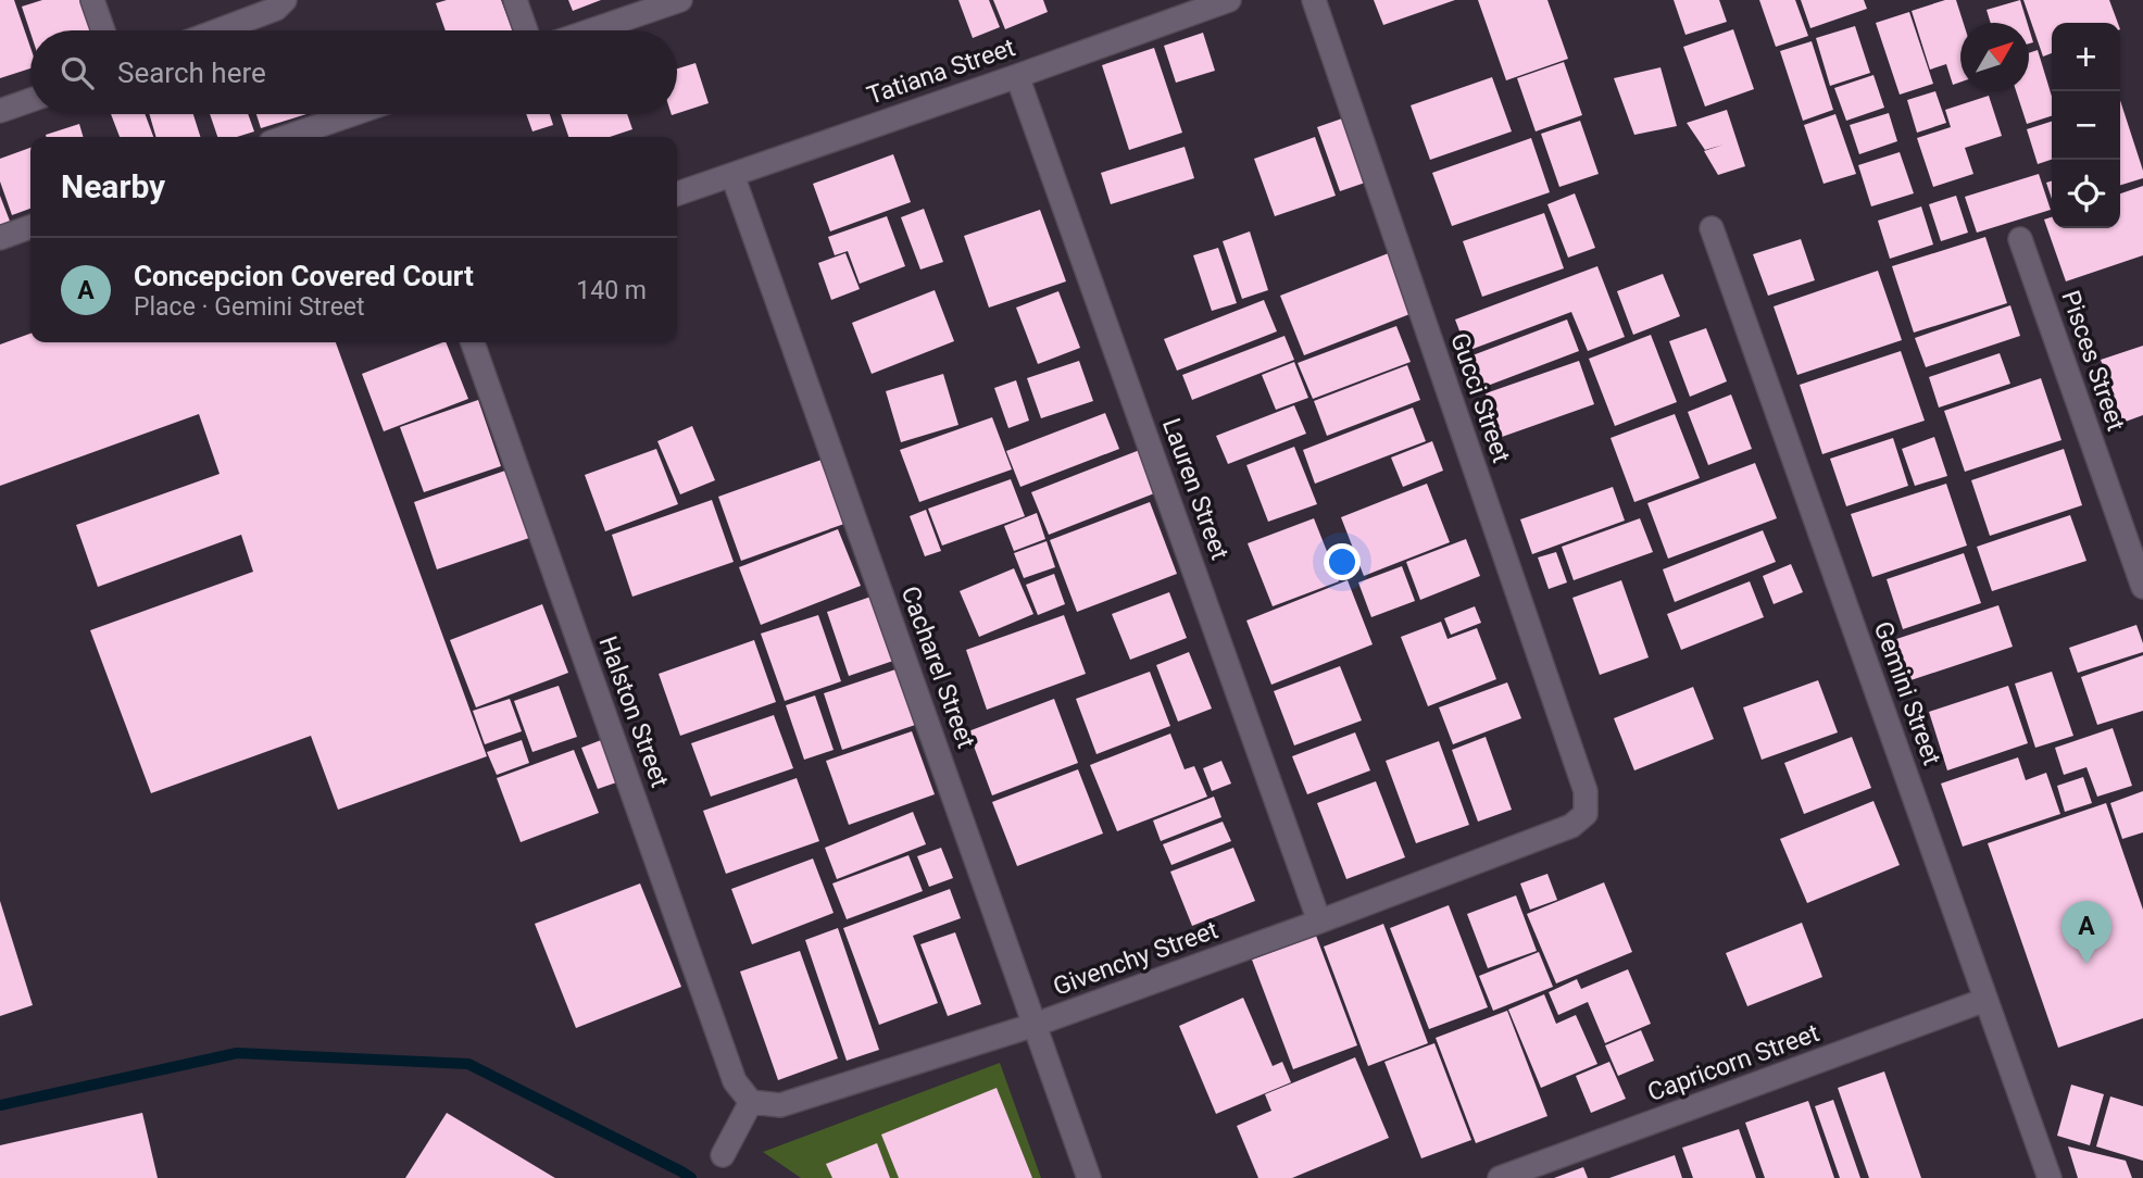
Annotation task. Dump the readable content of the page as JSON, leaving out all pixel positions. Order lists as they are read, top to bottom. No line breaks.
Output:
{"streets":{"street":["Tatiana Street","Pisces Street","Gucci Street","Lauren Street","Cacharel Street","Gemini Street","Halston Street","Givenchy Street","Capricorn Street"]},"crossings":[["Tatiana Street","Lauren Street"],["Tatiana Street","Cacharel Street"],["Gucci Street","Givenchy Street"],["Lauren Street","Givenchy Street"],["Cacharel Street","Givenchy Street"],["Gemini Street","Capricorn Street"],["Halston Street","Givenchy Street"]],"north":"top right","page":{"map_buttons":["+","−"],"search":"Search here","heading":"Nearby","list":[{"mark":"A","name":"Concepcion Covered Court","note":"Place · Gemini Street","value":"140 m"}],"pins":"A"}}
